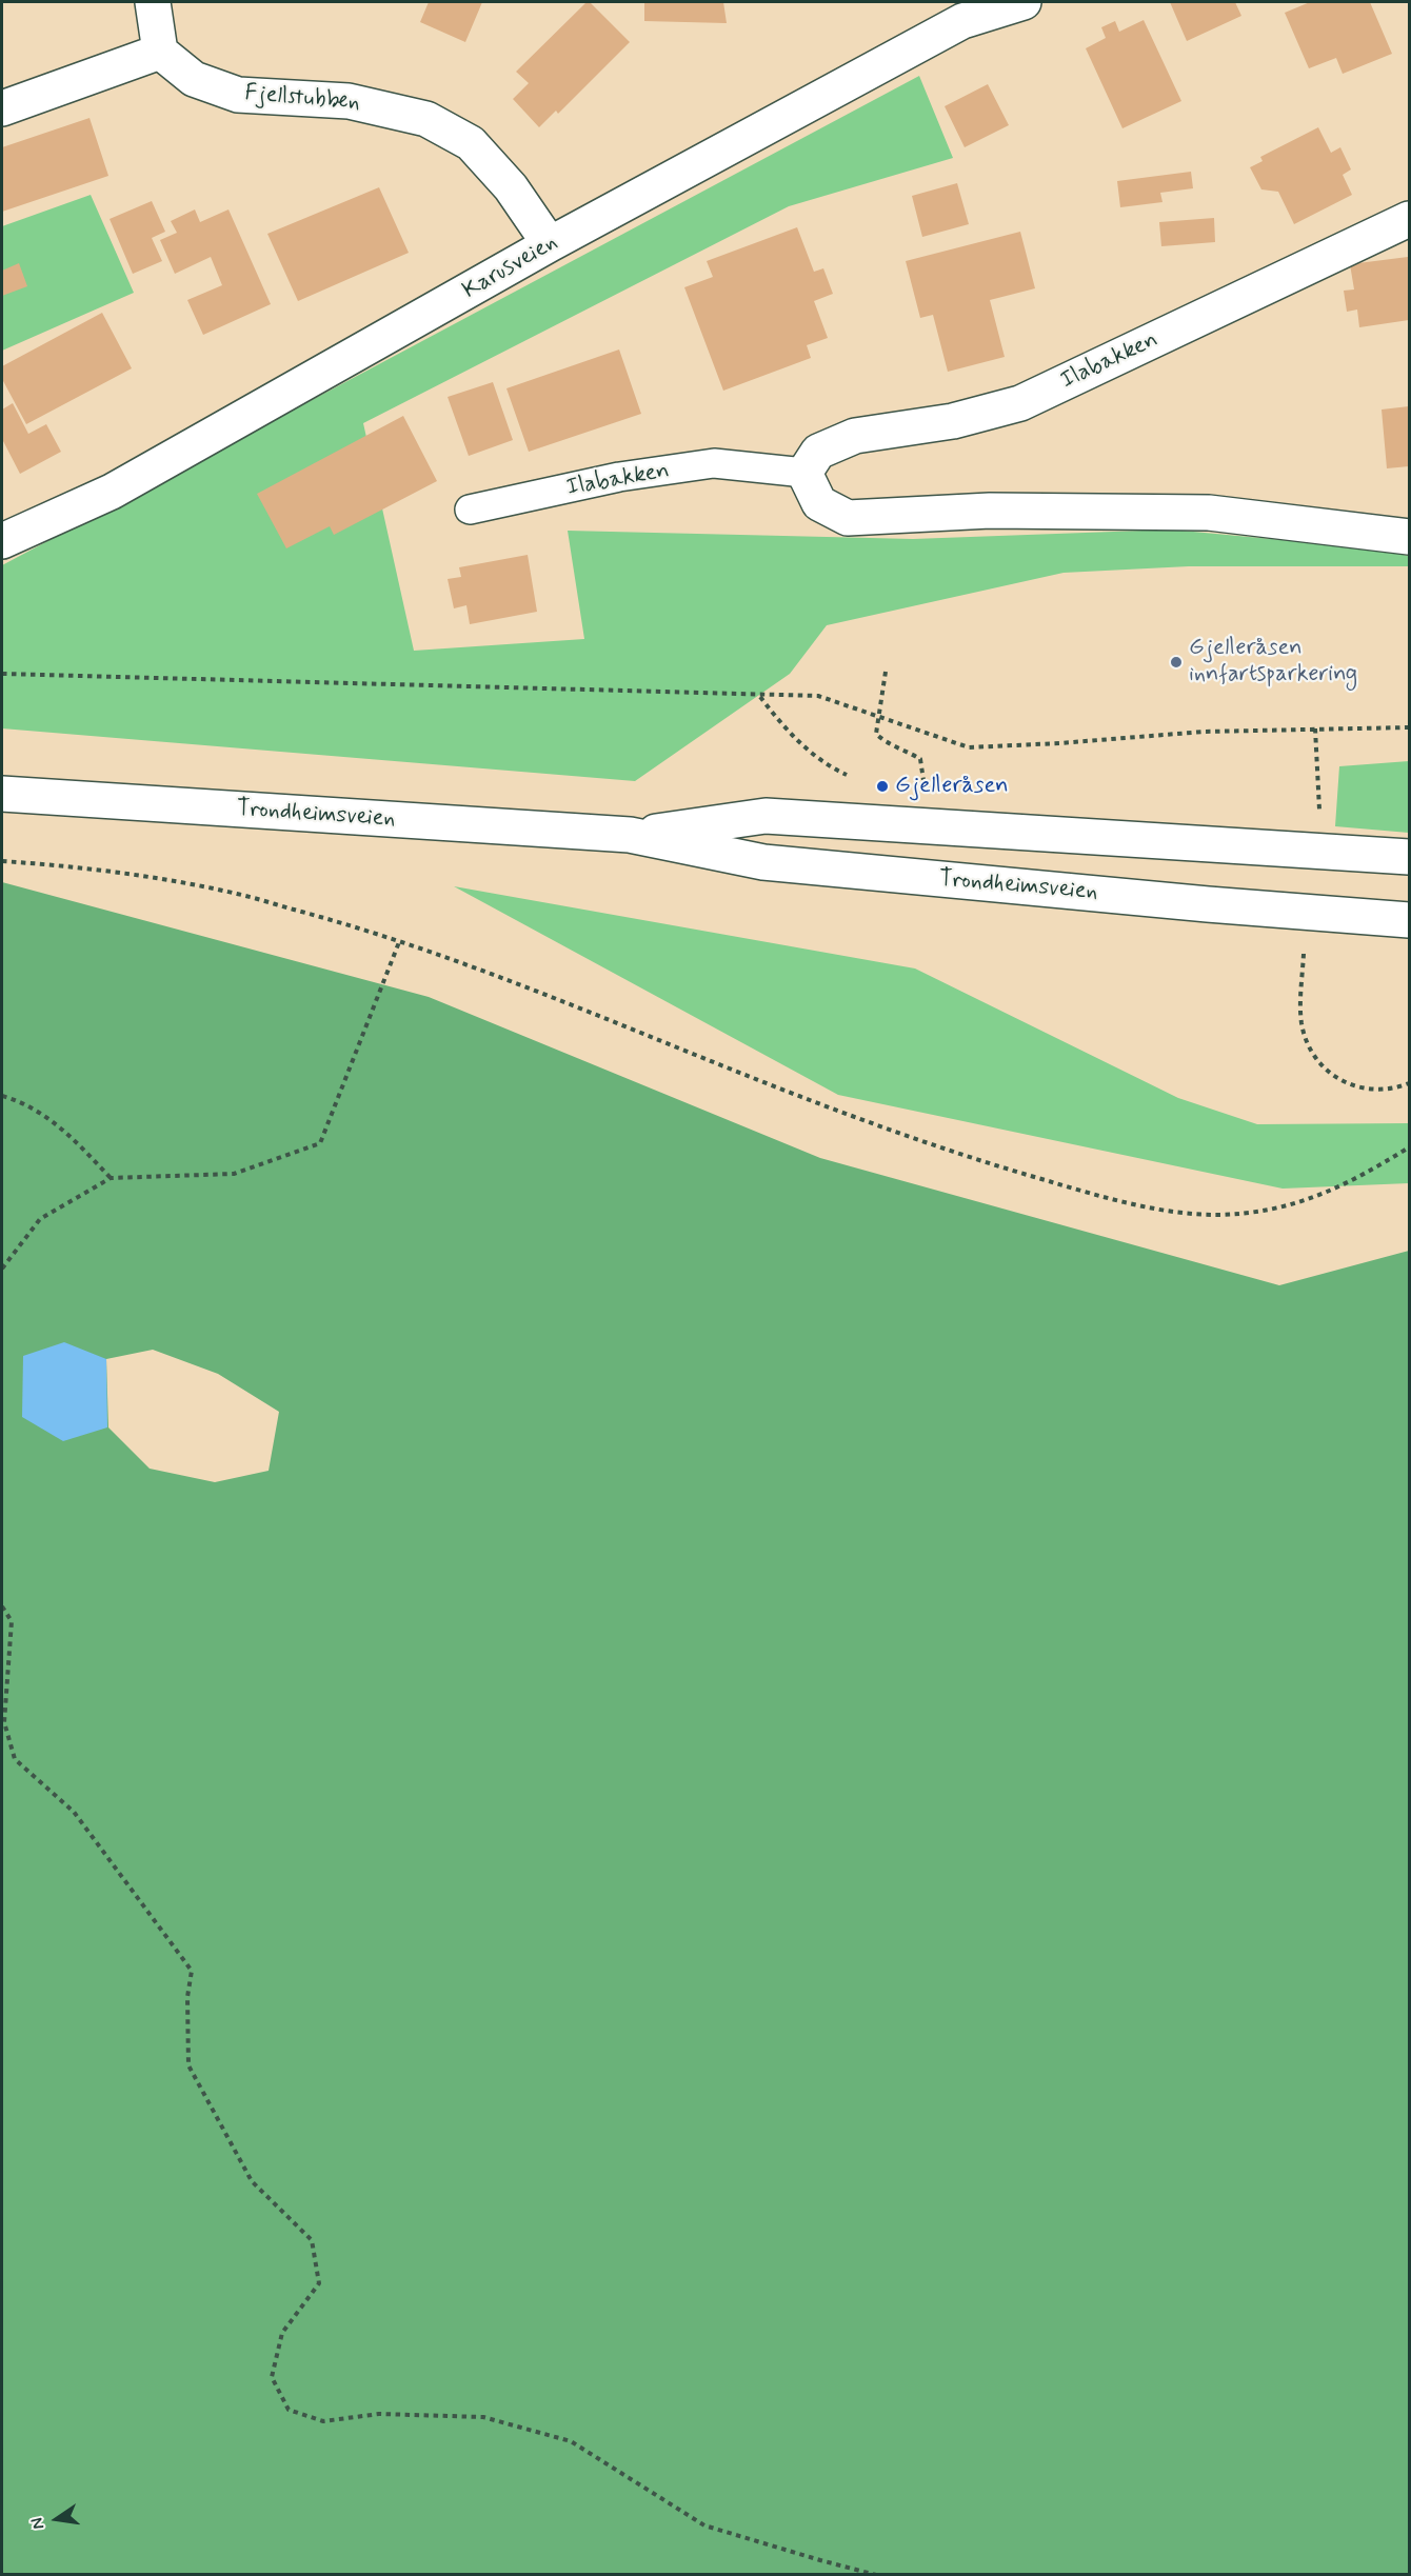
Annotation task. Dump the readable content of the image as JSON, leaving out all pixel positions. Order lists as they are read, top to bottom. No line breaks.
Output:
{"streets":{"main road":["Fjellstubben","Karusveien","Ilabakken","Trondheimsveien"]},"crossings":[["Fjellstubben","Karusveien"]],"places":["Gjelleråsen innfartsparkering","Gjelleråsen"],"north":"left"}
